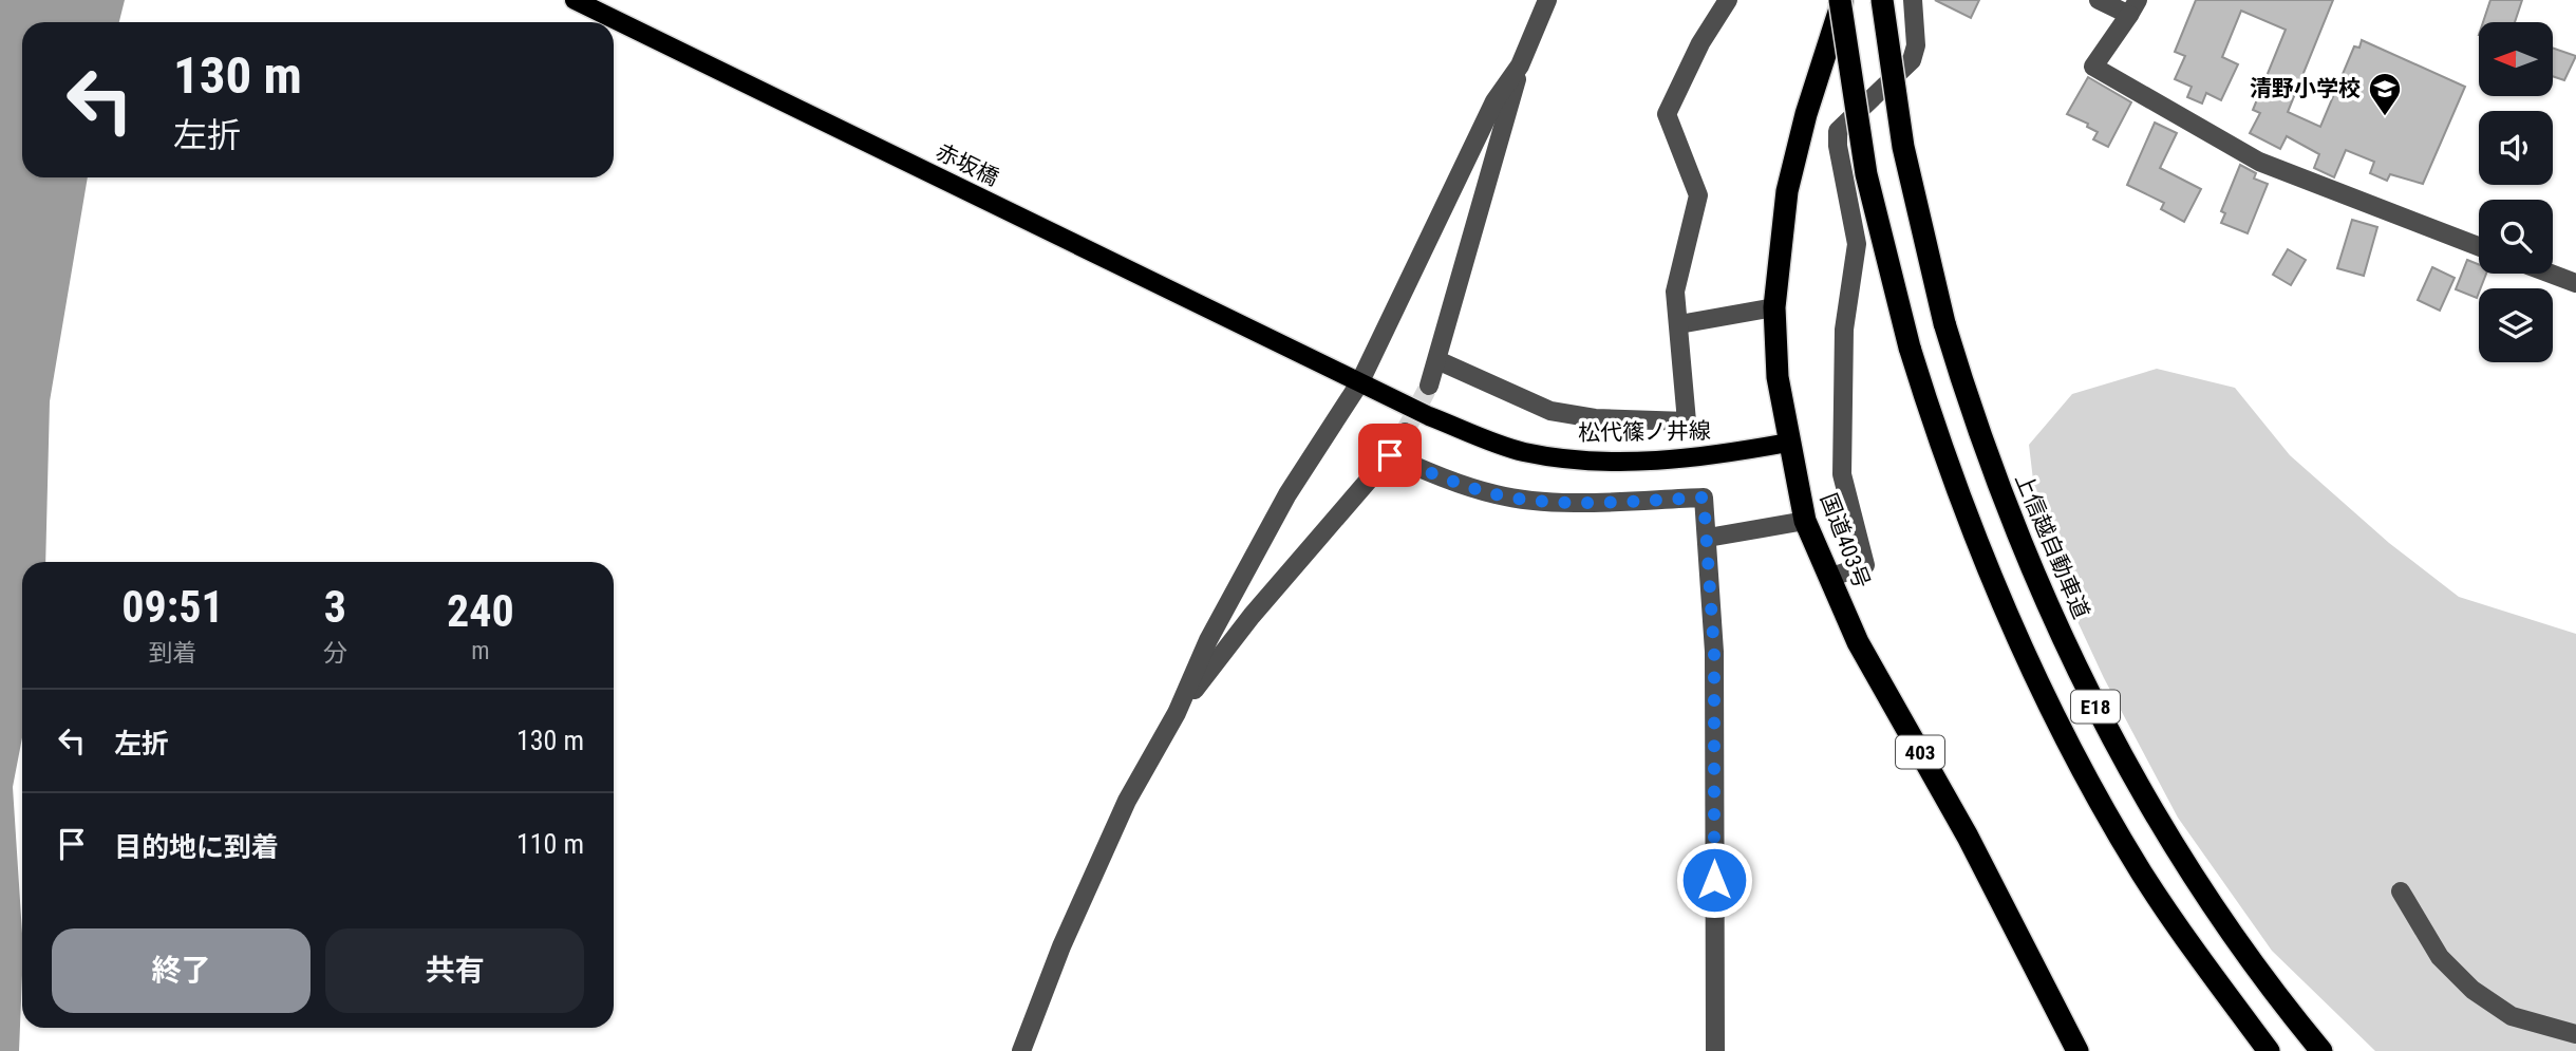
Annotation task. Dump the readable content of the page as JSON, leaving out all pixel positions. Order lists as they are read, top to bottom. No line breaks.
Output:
{"streets":{"highway":["国道403号","上信越自動車道","E18","403"],"main road":["赤坂橋","松代篠ノ井線"]},"crossings":[["赤坂橋","松代篠ノ井線"],["松代篠ノ井線","国道403号"],["国道403号","E18"]],"places":{"school or university":["清野小学校"]},"north":"left","page":{"turn":["130 m","左折"],"eta":["09:51","到着","3","分","240","m"],"list":[{"name":"左折","value":"130 m"},{"name":"目的地に到着","value":"110 m"}],"buttons":["終了","共有"]}}
